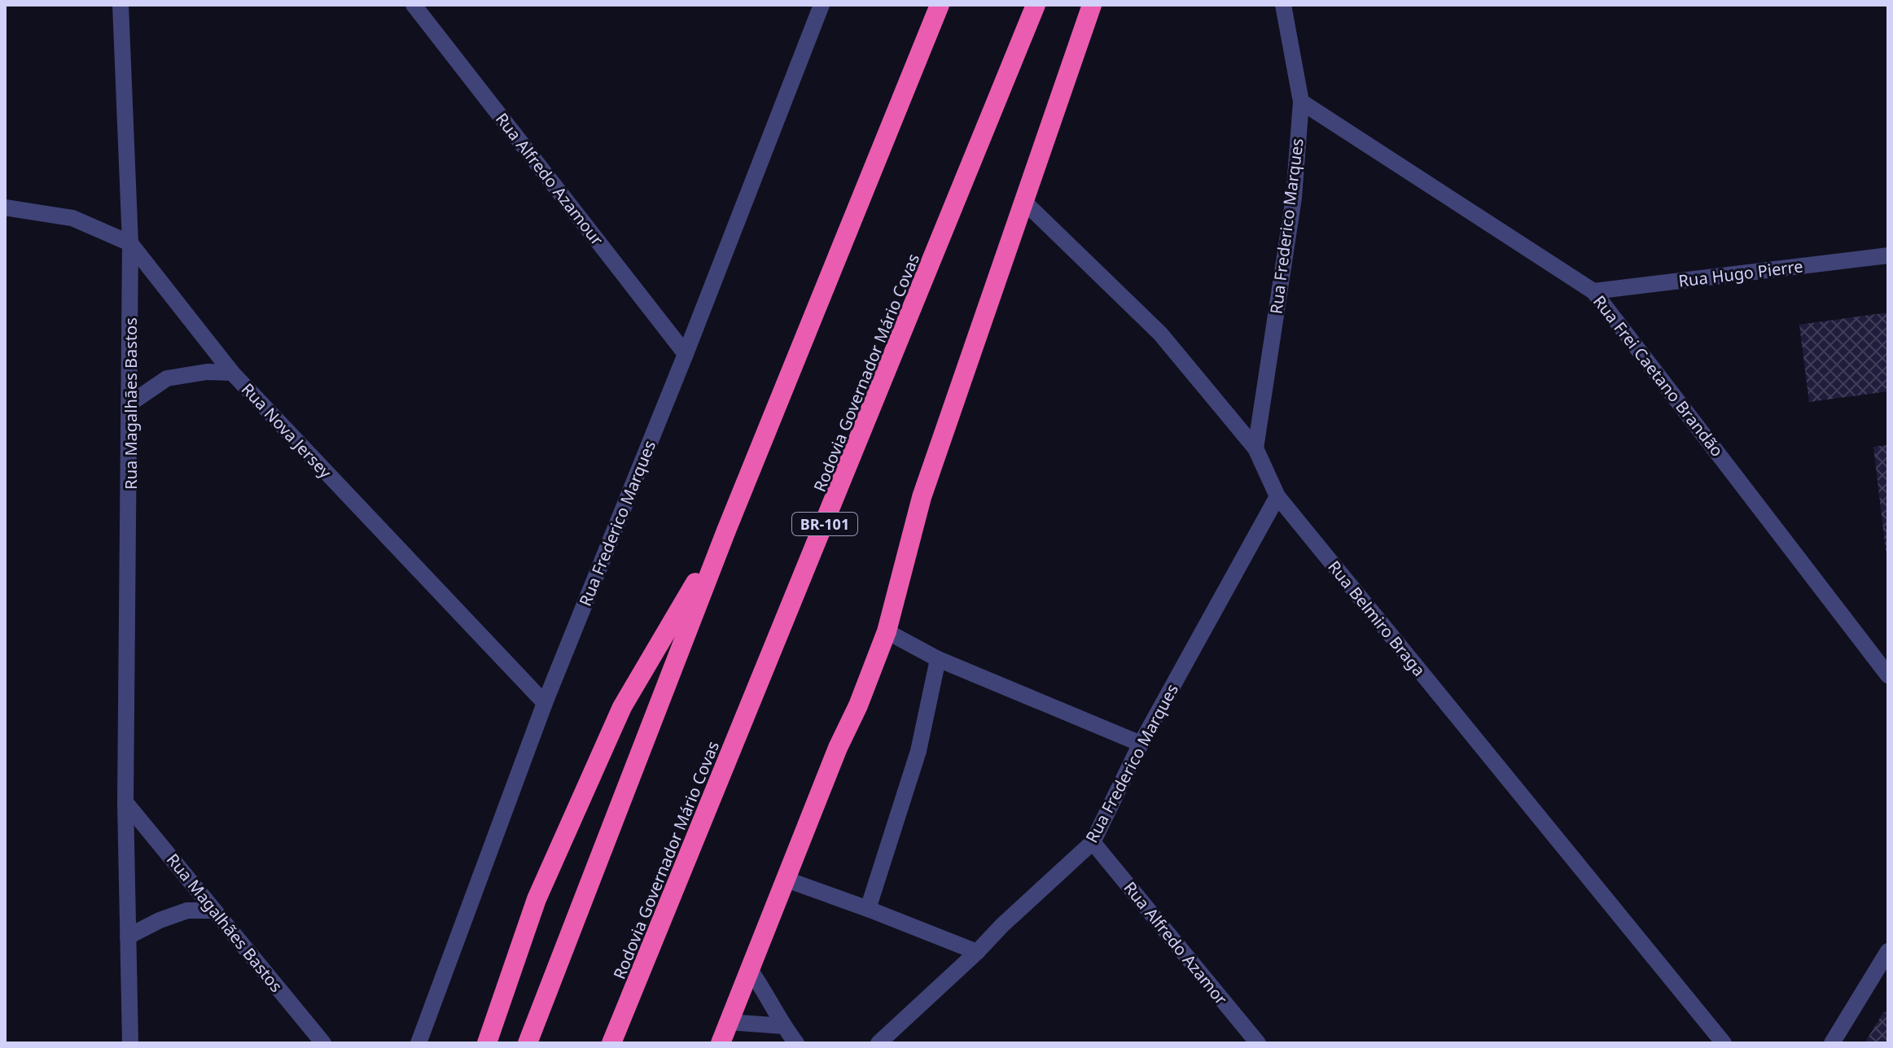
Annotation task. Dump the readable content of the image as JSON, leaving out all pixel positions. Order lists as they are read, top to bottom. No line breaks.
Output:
{"streets":{"highway":["Rodovia Governador Mário Covas","BR-101"],"street":["Rua Alfredo Azamour","Rua Frederico Marques","Rua Hugo Pierre","Rua Frei Caetano Brandão","Rua Magalhães Bastos","Rua Nova Jersey","Rua Belmiro Braga","Rua Alfredo Azamor"]},"crossings":[["Rua Alfredo Azamour","Rua Frederico Marques"],["Rua Frederico Marques","Rua Frei Caetano Brandão"],["Rua Frederico Marques","Rua Nova Jersey"],["Rua Frederico Marques","Rua Belmiro Braga"],["Rua Frederico Marques","Rua Alfredo Azamor"],["Rua Hugo Pierre","Rua Frei Caetano Brandão"],["Rua Magalhães Bastos","Rua Nova Jersey"]]}
